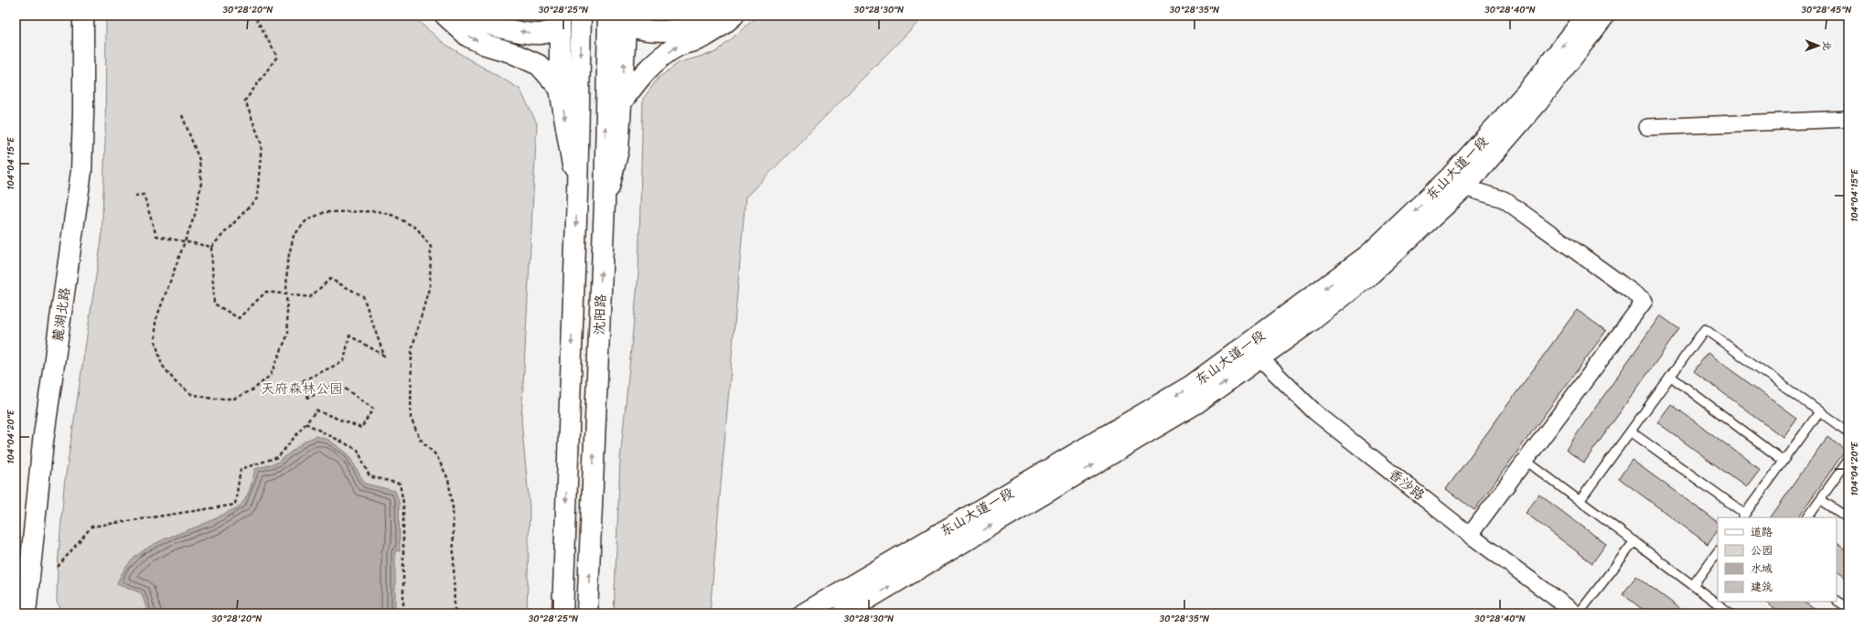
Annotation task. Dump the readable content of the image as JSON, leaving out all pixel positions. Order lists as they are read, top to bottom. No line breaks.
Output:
{"streets":{"street":["东山大道一段","麓湖北路","沈阳路","香沙路"]},"crossings":[["东山大道一段","香沙路"]],"parks":["天府森林公园"],"legend":["道路","公园","水域","建筑"],"north":"right","coordinates":["30°28'20\"N","30°28'25\"N","30°28'30\"N","30°28'35\"N","30°28'40\"N","30°28'45\"N","104°04'15\"E","104°04'20\"E"]}
